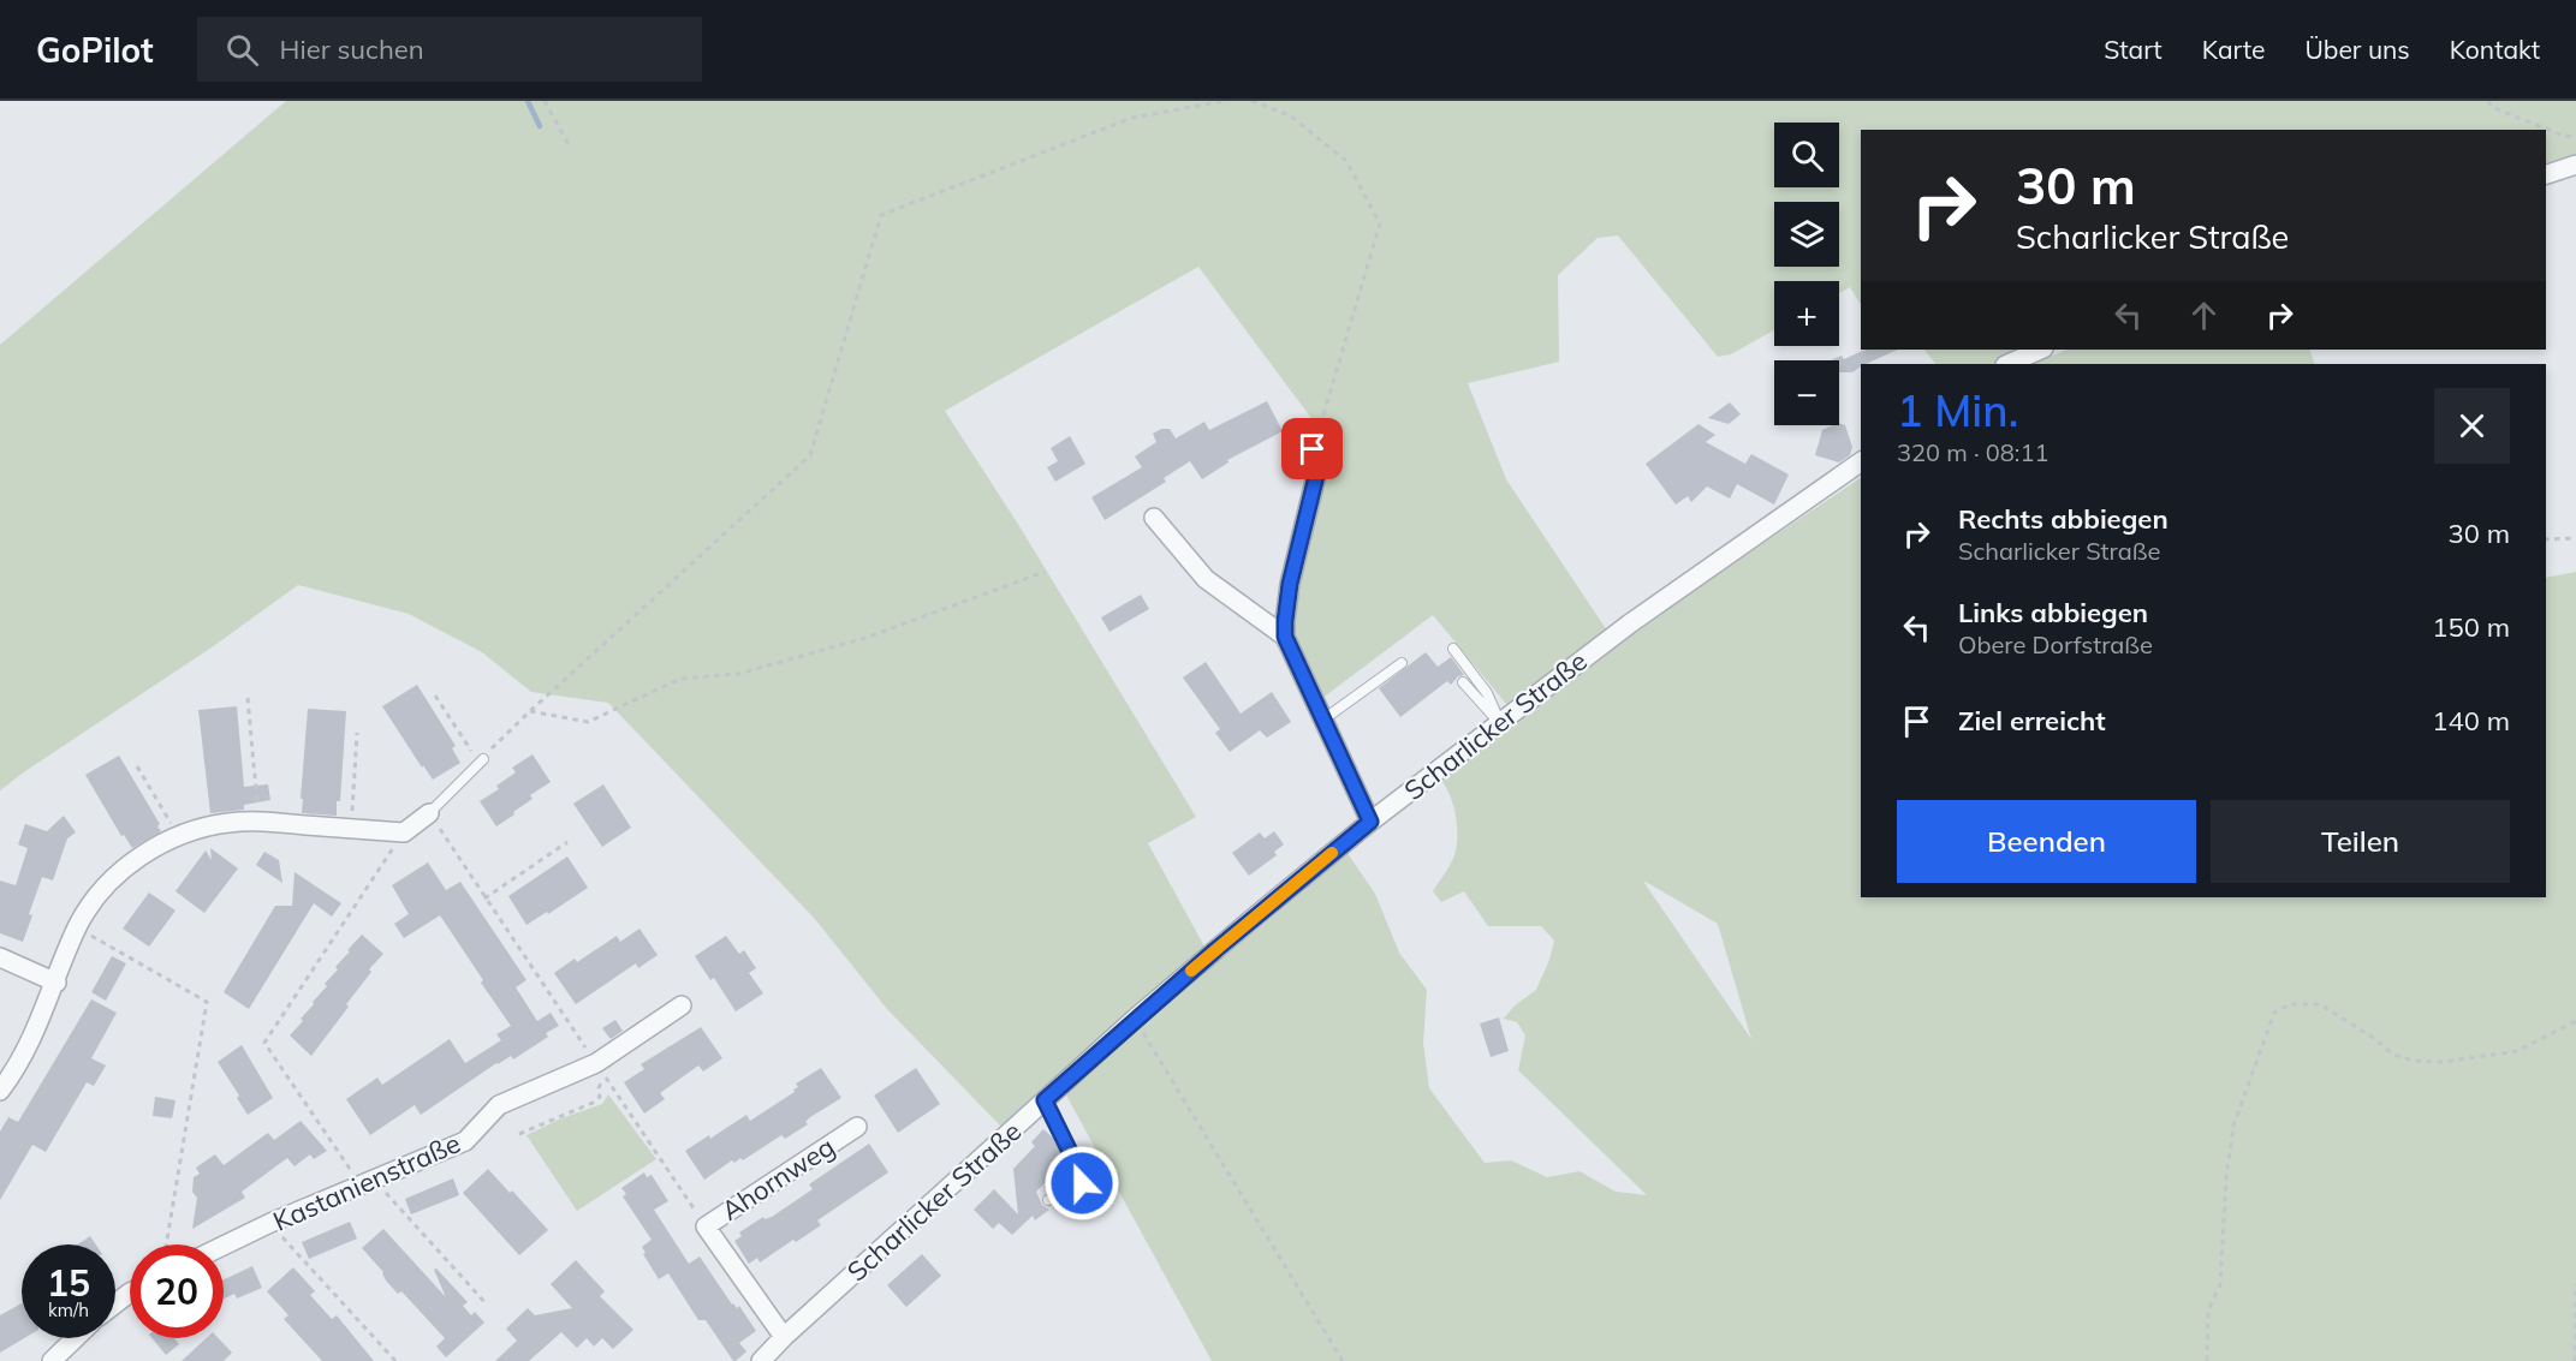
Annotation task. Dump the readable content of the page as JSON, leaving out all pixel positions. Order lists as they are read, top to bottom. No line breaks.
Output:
{"streets":{"street":["Scharlicker Straße","Ahornweg","Kastanienstraße"]},"crossings":[["Scharlicker Straße","Ahornweg"]],"page":{"header":"GoPilot","search":"Hier suchen","nav":["Start","Karte","Über uns","Kontakt"],"map_buttons":["+","−"],"turn":["30 m","Scharlicker Straße"],"heading":["1 Min.","320 m · 08:11"],"list":[{"name":"Rechts abbiegen","note":"Scharlicker Straße","value":"30 m"},{"name":"Links abbiegen","note":"Obere Dorfstraße","value":"150 m"},{"name":"Ziel erreicht","value":"140 m"}],"buttons":["Beenden","Teilen"],"speed":"15 km/h","limit":"20"}}
